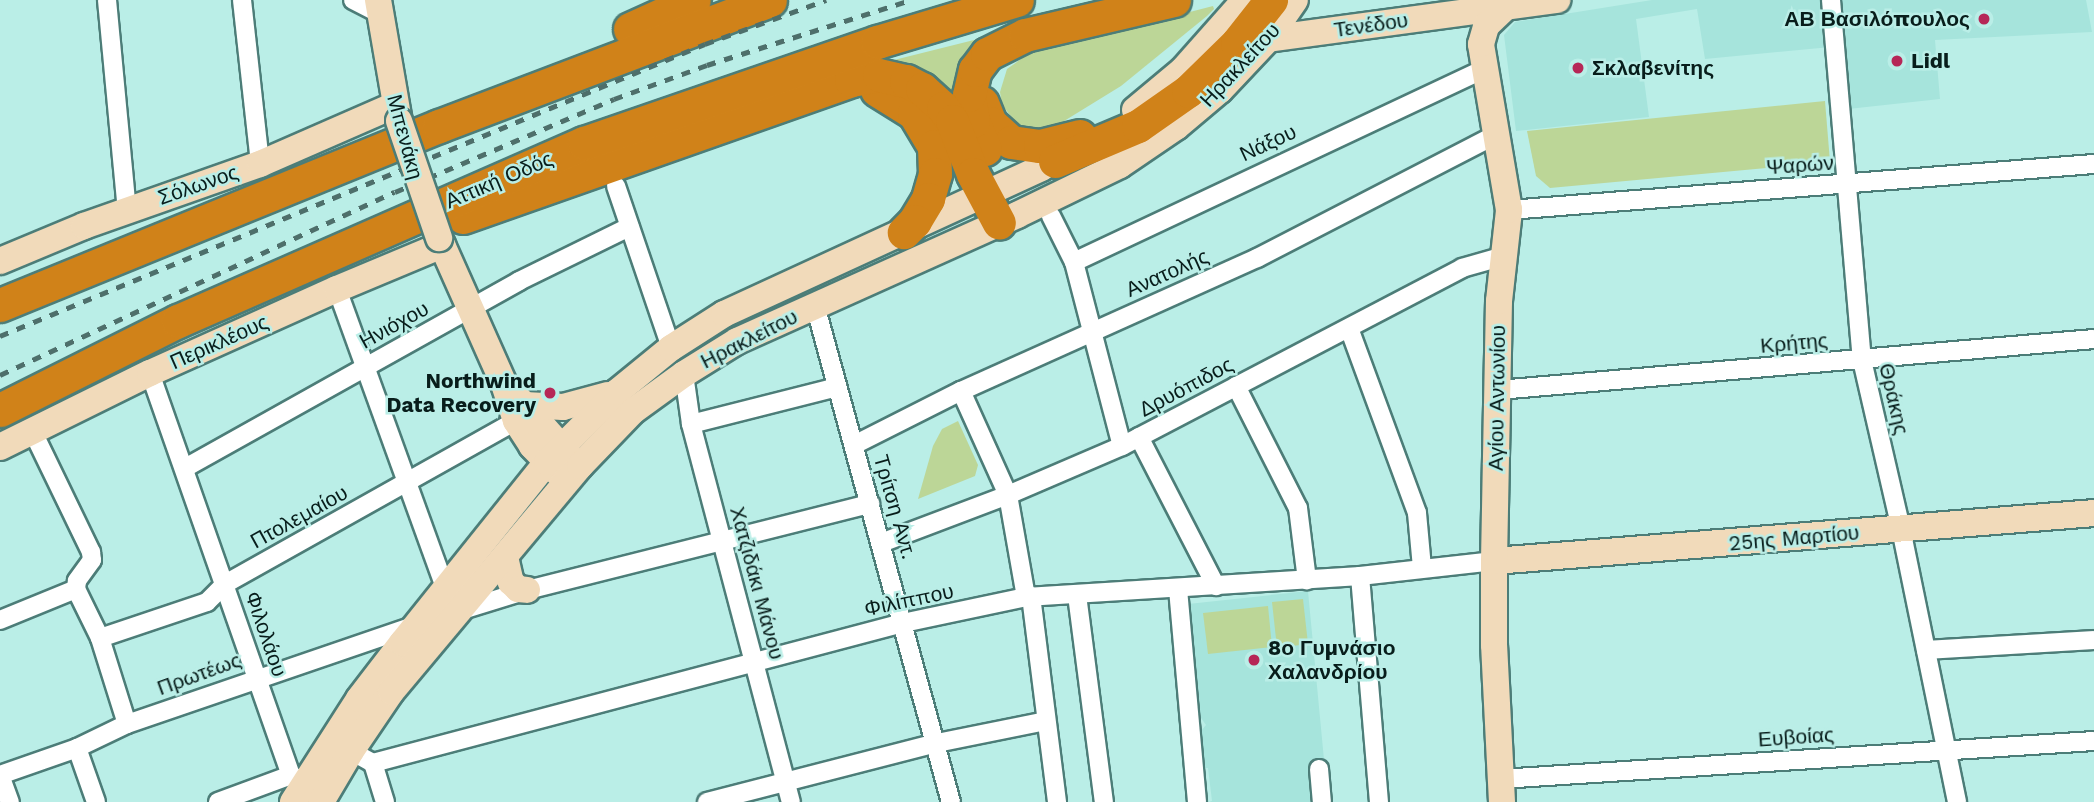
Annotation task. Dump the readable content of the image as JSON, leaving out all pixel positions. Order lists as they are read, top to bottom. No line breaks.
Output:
{"streets":{"highway":["Αττική Οδός"],"street":["Τενέδου","Ηρακλείτου","Μπενάκη","Νάξου","Ψαρών","Σόλωνος","Ανατολής","Ηνιόχου","Περικλέους","Κρήτης","Δρυόπιδος","Αγίου Αντωνίου","Θράκης","Τρίτση Αντ.","Πτολεμαίου","25ης Μαρτίου","Χατζιδάκι Μάνου","Φιλίππου","Φιλολάου","Πρωτέως","Ευβοίας"]},"crossings":[["Τενέδου","Ηρακλείτου"],["Τενέδου","Αγίου Αντωνίου"],["Ηρακλείτου","Μπενάκη"],["Ηρακλείτου","Τρίτση Αντ."],["Ηρακλείτου","Χατζιδάκι Μάνου"],["Ηρακλείτου","Φιλίππου"],["Ηρακλείτου","Φιλολάου"],["Ηρακλείτου","Πρωτέως"],["Μπενάκη","Σόλωνος"],["Μπενάκη","Ηνιόχου"],["Μπενάκη","Περικλέους"],["Μπενάκη","Πτολεμαίου"],["Νάξου","Αγίου Αντωνίου"],["Ψαρών","Αγίου Αντωνίου"],["Ψαρών","Θράκης"],["Ανατολής","Αγίου Αντωνίου"],["Ανατολής","Τρίτση Αντ."],["Ηνιόχου","Φιλολάου"],["Περικλέους","Φιλολάου"],["Κρήτης","Αγίου Αντωνίου"],["Κρήτης","Θράκης"],["Δρυόπιδος","Αγίου Αντωνίου"],["Δρυόπιδος","Τρίτση Αντ."],["Αγίου Αντωνίου","25ης Μαρτίου"],["Αγίου Αντωνίου","Φιλίππου"],["Αγίου Αντωνίου","Ευβοίας"],["Θράκης","25ης Μαρτίου"],["Θράκης","Ευβοίας"],["Τρίτση Αντ.","Φιλίππου"],["Πτολεμαίου","Φιλολάου"],["25ης Μαρτίου","Φιλίππου"],["Χατζιδάκι Μάνου","Φιλίππου"],["Φιλολάου","Πρωτέως"]],"places":["ΑΒ Βασιλόπουλος","Lidl","Σκλαβενίτης","Northwind Data Recovery","8ο Γυμνάσιο Χαλανδρίου"]}
